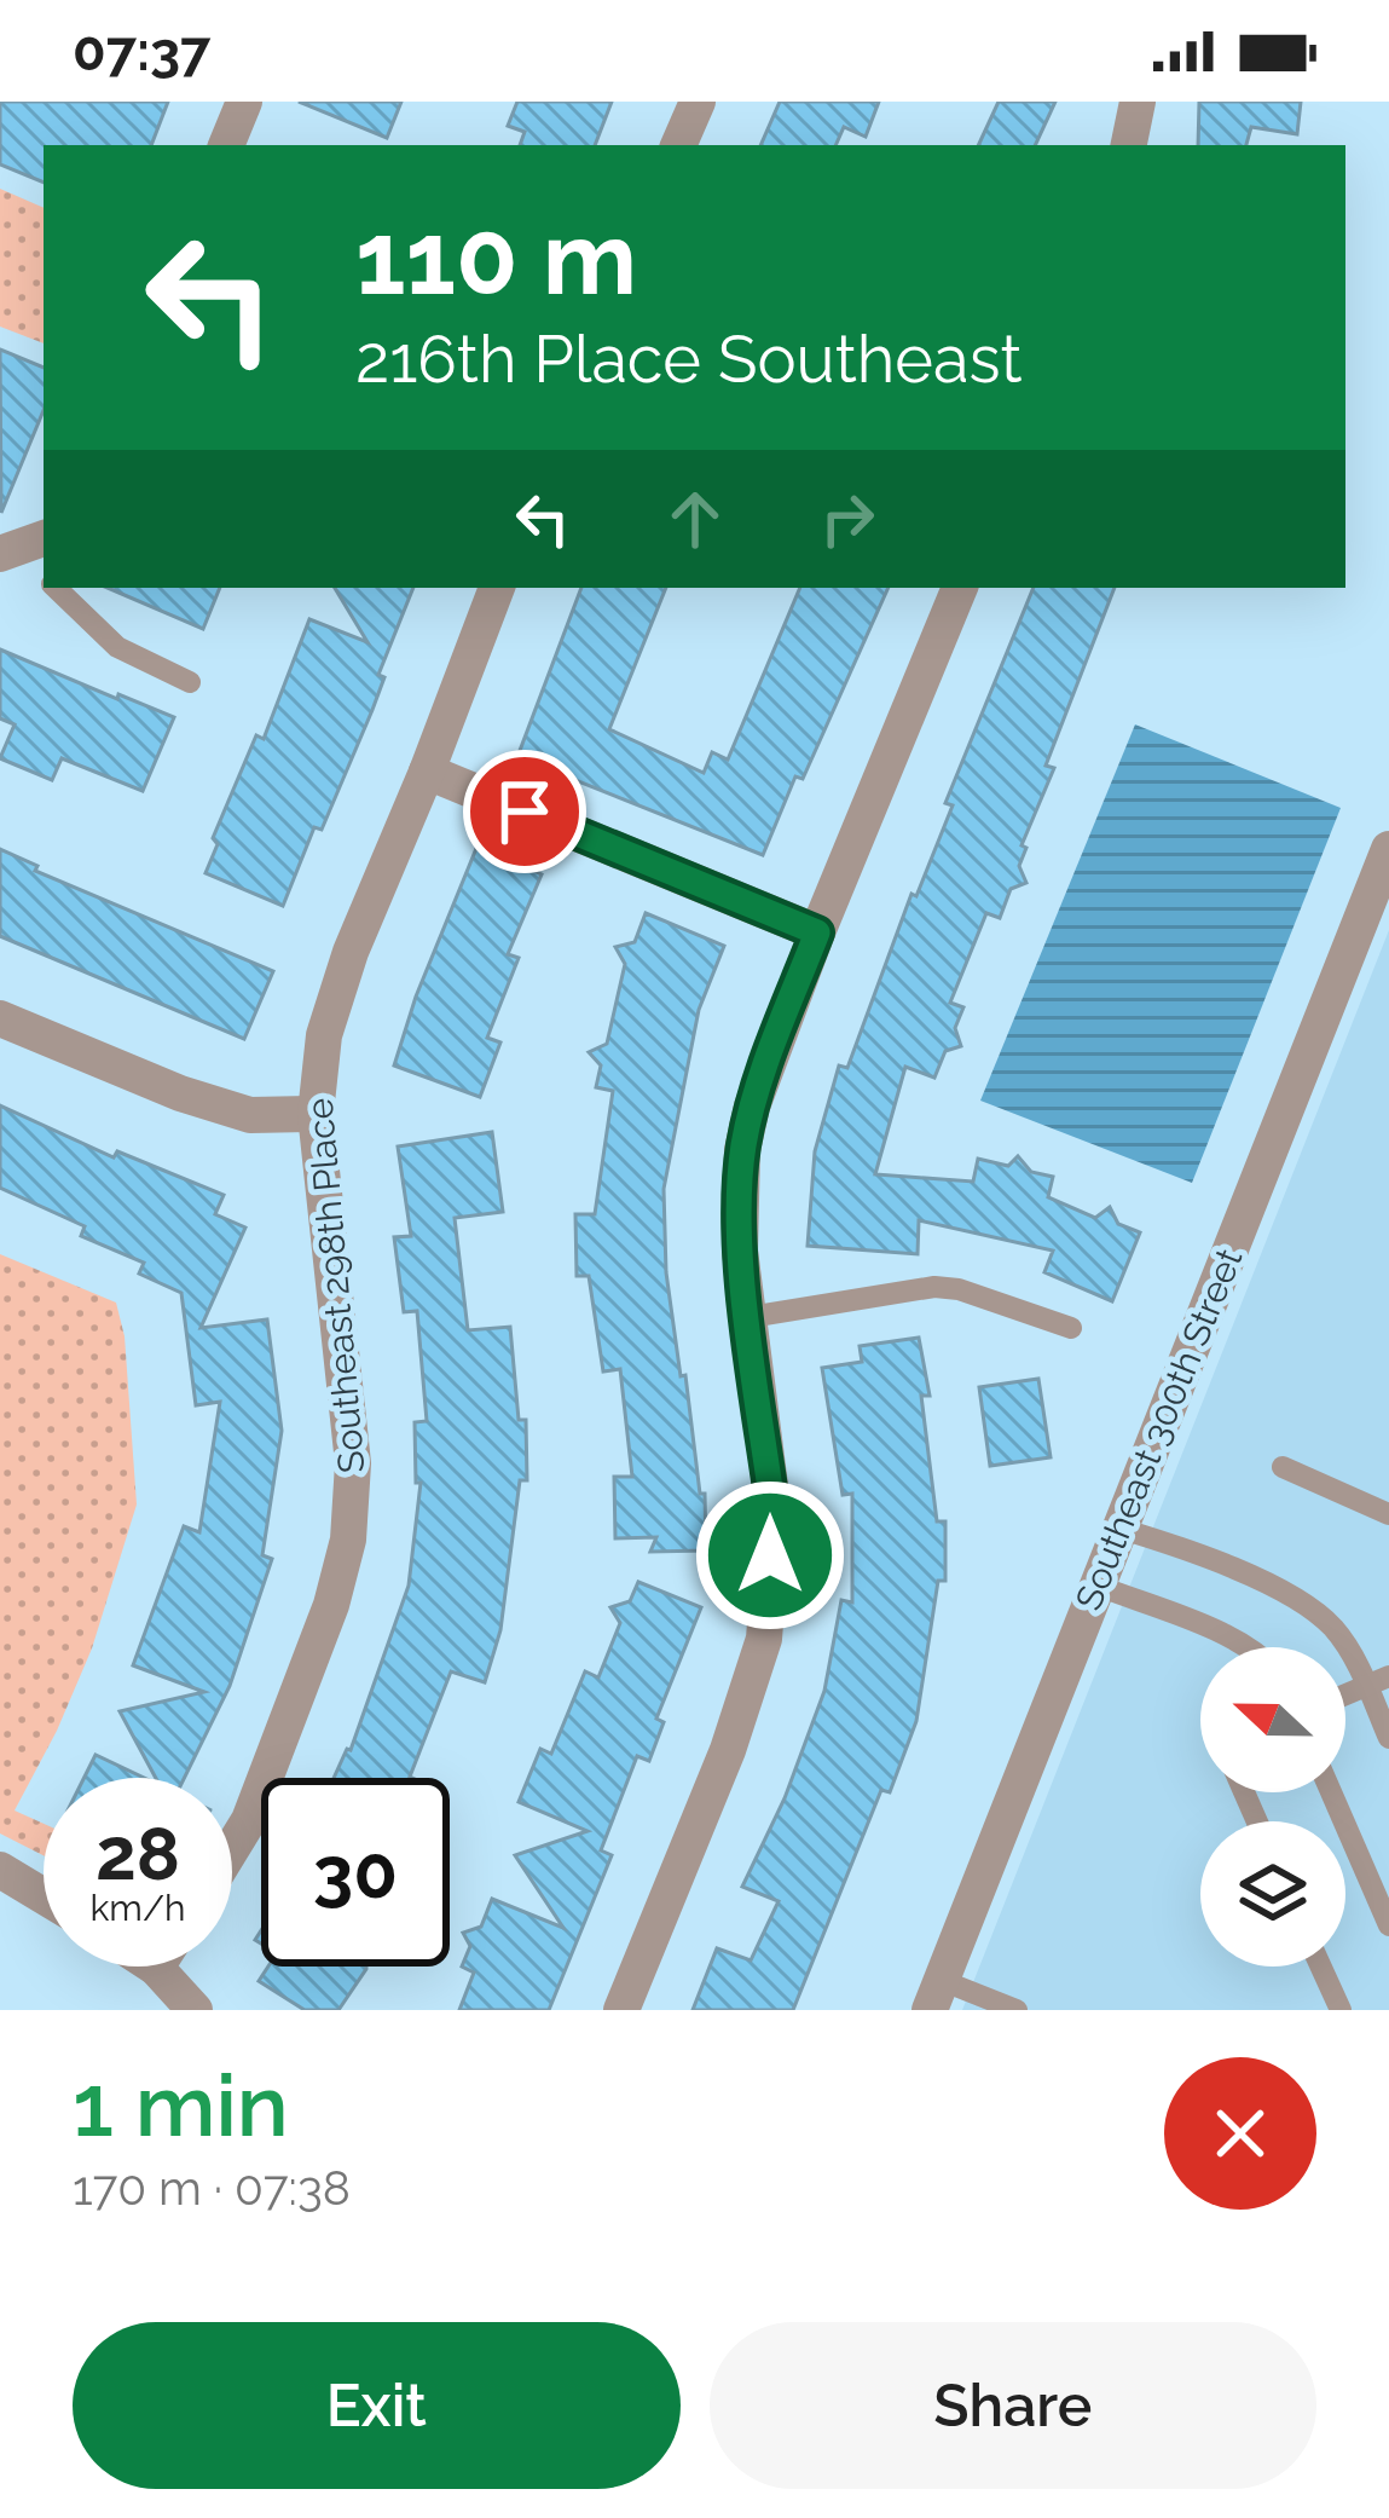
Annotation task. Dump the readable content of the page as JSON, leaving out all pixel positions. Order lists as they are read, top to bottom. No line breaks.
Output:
{"streets":{"street":["Southeast 298th Place","Southeast 300th Street"]},"north":"left","page":{"status":"07:37","turn":["110 m","216th Place Southeast"],"speed":"28 km/h","limit":"30","heading":["1 min","170 m · 07:38"],"buttons":["Exit","Share"]}}
